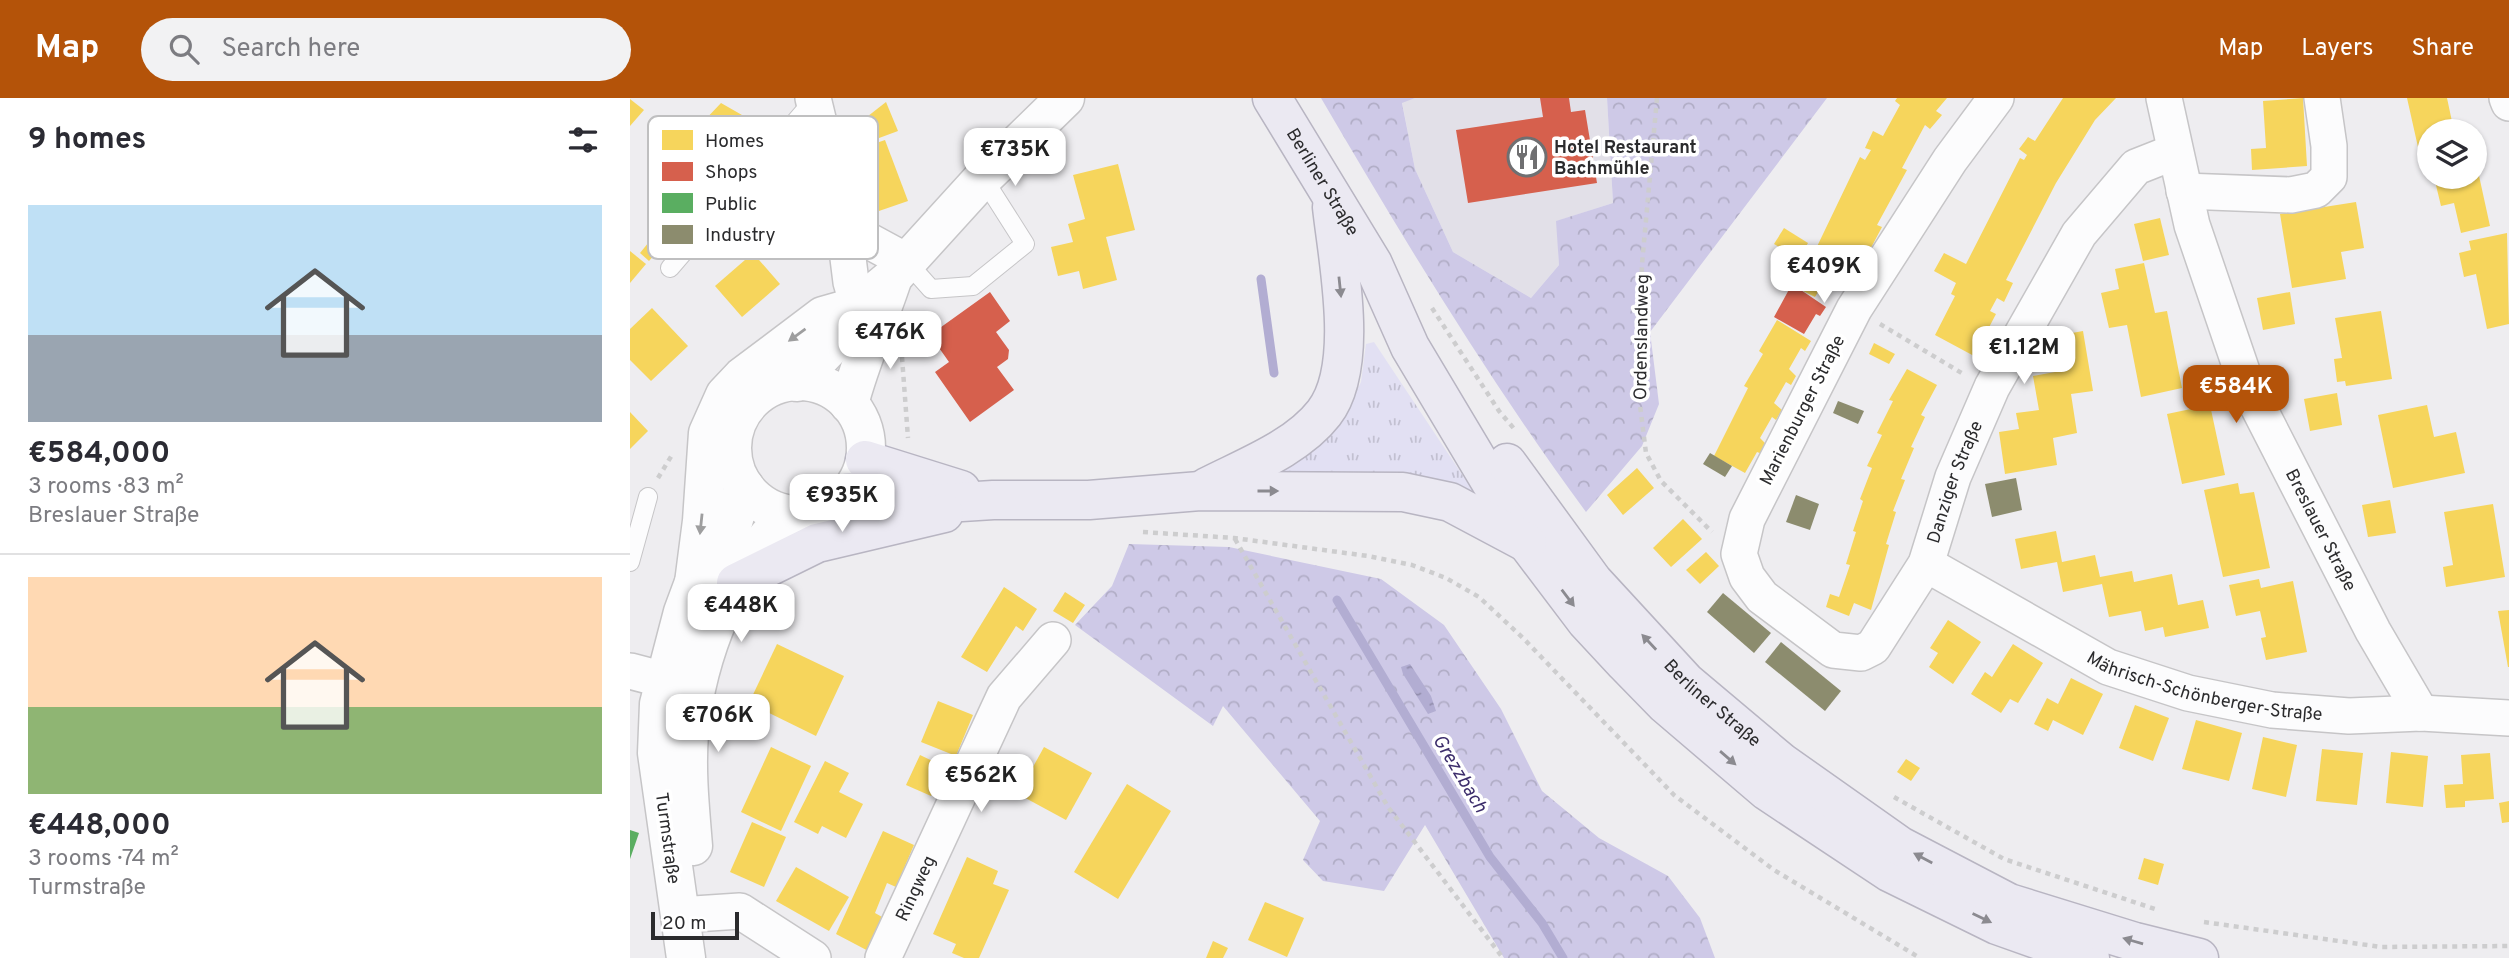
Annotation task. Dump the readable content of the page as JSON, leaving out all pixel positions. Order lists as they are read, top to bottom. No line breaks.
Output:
{"streets":{"highway":["Berliner Straße"],"main road":["Turmstraße"],"street":["Marienburger Straße","Danziger Straße","Breslauer Straße","Mährisch-Schönberger-Straße","Ringweg"],"path":["Ordenslandweg"]},"crossings":[["Ordenslandweg","Marienburger Straße"],["Ordenslandweg","Danziger Straße"],["Marienburger Straße","Danziger Straße"],["Danziger Straße","Breslauer Straße"],["Danziger Straße","Mährisch-Schönberger-Straße"],["Breslauer Straße","Mährisch-Schönberger-Straße"]],"water":["Grezzbach"],"places":{"restaurant":["Hotel Restaurant Bachmühle"]},"legend":["Homes","Shops","Public","Industry"],"scale_bar":"20 m","page":{"header":"Map","search":"Search here","nav":["Map","Layers","Share"],"heading":"9 homes","price":["€735K","€409K","€476K","€1.12M","€584K","€935K","€448K","€706K","€562K"],"list":[{"name":"€584,000","note":"3 rooms · 83 m² · Breslauer Straße"},{"name":"€448,000","note":"3 rooms · 74 m² · Turmstraße"}],"scale":"20 m"}}
